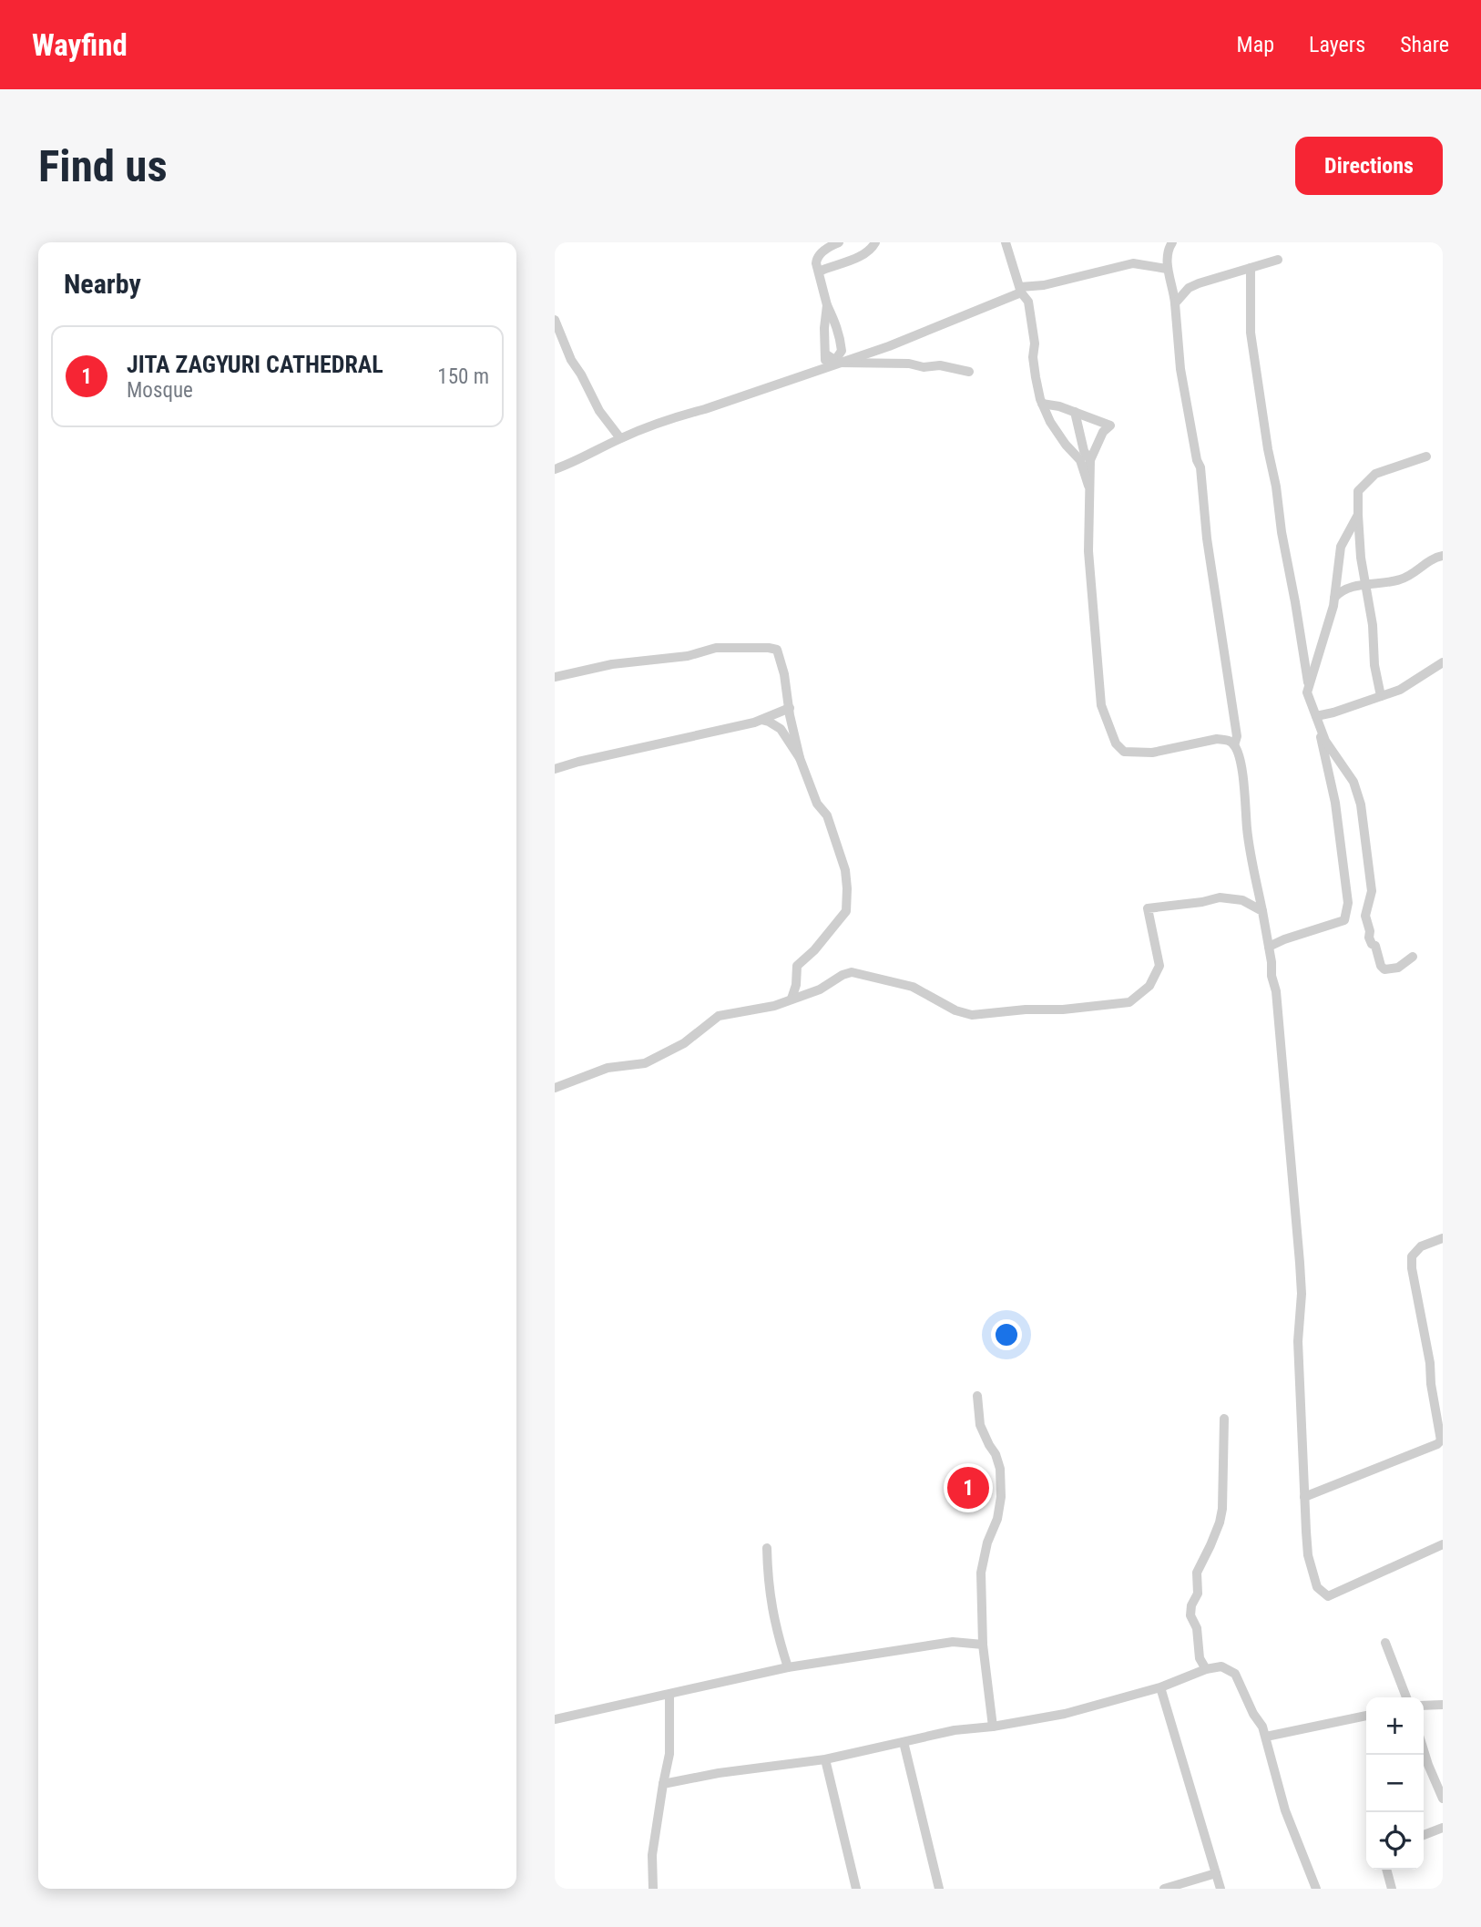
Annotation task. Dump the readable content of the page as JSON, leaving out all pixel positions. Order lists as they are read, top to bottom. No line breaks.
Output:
{"page":{"header":"Wayfind","nav":["Map","Layers","Share"],"buttons":"Directions","title":"Find us","heading":"Nearby","list":[{"mark":"1","name":"JITA ZAGYURI CATHEDRAL","note":"Mosque","value":"150 m"}],"pins":"1","map_buttons":["+","−"]}}
